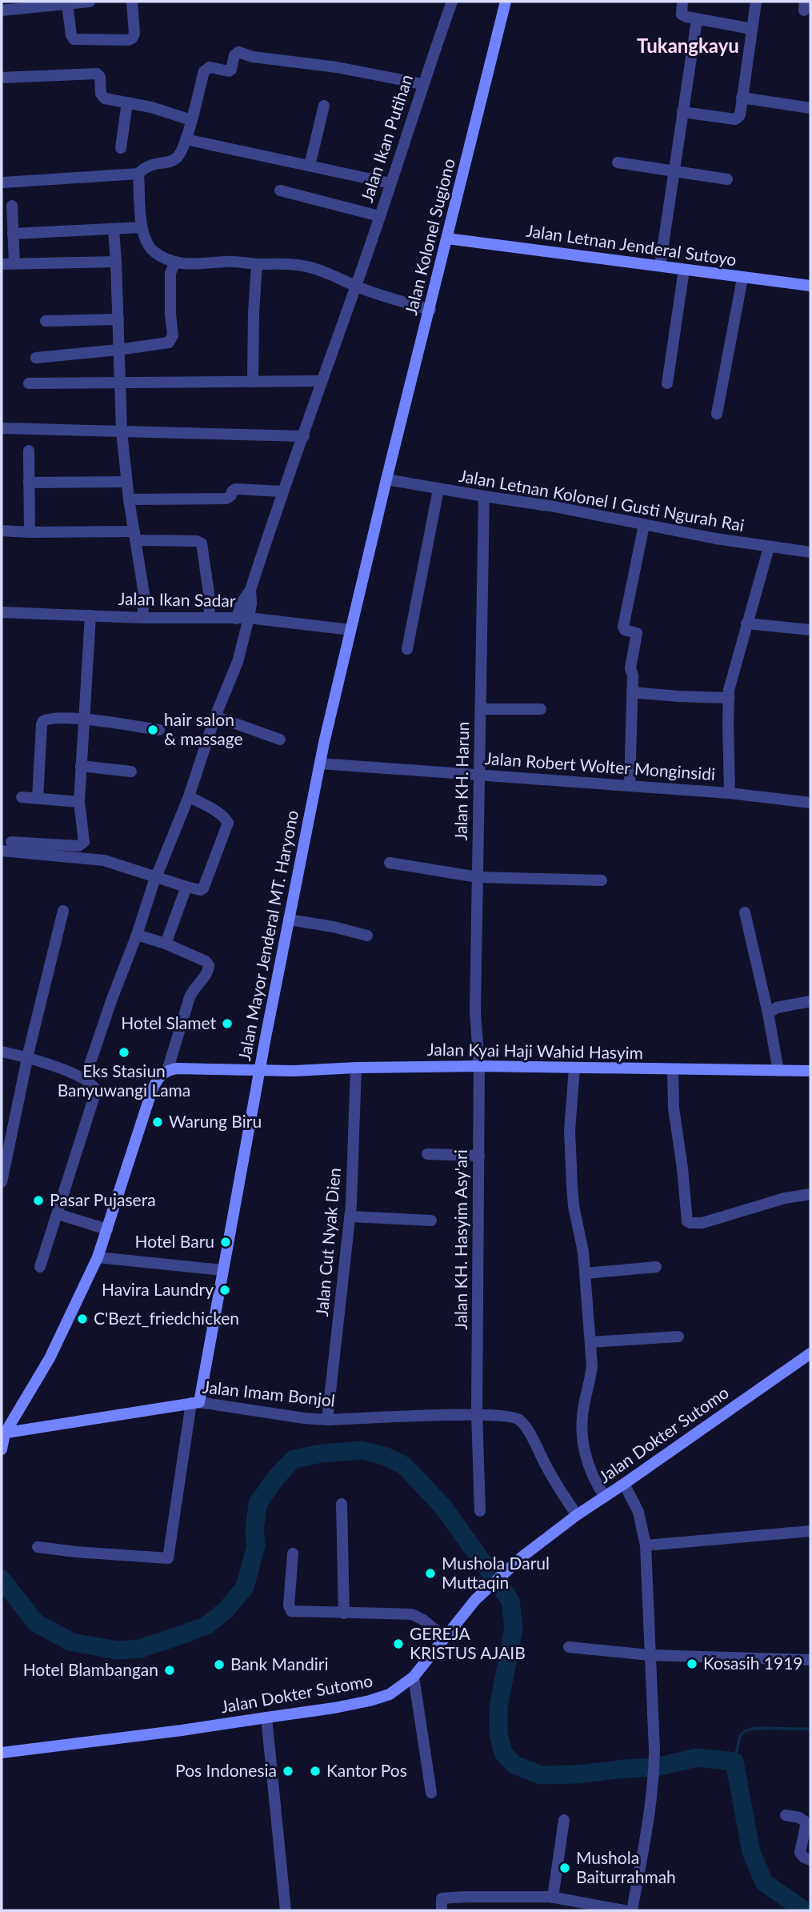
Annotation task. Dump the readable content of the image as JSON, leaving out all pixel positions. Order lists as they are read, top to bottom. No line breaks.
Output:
{"streets":{"main road":["Jalan Kolonel Sugiono","Jalan Letnan Jenderal Sutoyo","Jalan Mayor Jenderal MT. Haryono","Jalan Kyai Haji Wahid Hasyim","Jalan Imam Bonjol","Jalan Dokter Sutomo"],"street":["Jalan Ikan Putihan","Jalan Letnan Kolonel I Gusti Ngurah Rai","Jalan Ikan Sadar","Jalan Robert Wolter Monginsidi","Jalan KH. Harun","Jalan KH. Hasyim Asy'ari","Jalan Cut Nyak Dien"]},"crossings":[["Jalan Kolonel Sugiono","Jalan Letnan Jenderal Sutoyo"],["Jalan Kolonel Sugiono","Jalan Letnan Kolonel I Gusti Ngurah Rai"],["Jalan Kolonel Sugiono","Jalan Mayor Jenderal MT. Haryono"],["Jalan Letnan Kolonel I Gusti Ngurah Rai","Jalan KH. Harun"],["Jalan Letnan Kolonel I Gusti Ngurah Rai","Jalan Mayor Jenderal MT. Haryono"],["Jalan Ikan Sadar","Jalan Mayor Jenderal MT. Haryono"],["Jalan Robert Wolter Monginsidi","Jalan KH. Harun"],["Jalan Robert Wolter Monginsidi","Jalan Mayor Jenderal MT. Haryono"],["Jalan KH. Harun","Jalan Kyai Haji Wahid Hasyim"],["Jalan KH. Harun","Jalan KH. Hasyim Asy'ari"],["Jalan Mayor Jenderal MT. Haryono","Jalan Kyai Haji Wahid Hasyim"],["Jalan Mayor Jenderal MT. Haryono","Jalan Imam Bonjol"],["Jalan Kyai Haji Wahid Hasyim","Jalan KH. Hasyim Asy'ari"],["Jalan Kyai Haji Wahid Hasyim","Jalan Cut Nyak Dien"],["Jalan KH. Hasyim Asy'ari","Jalan Imam Bonjol"],["Jalan Cut Nyak Dien","Jalan Imam Bonjol"],["Jalan Imam Bonjol","Jalan Dokter Sutomo"]],"districts":["Tukangkayu"],"places":["hair salon & massage","Hotel Slamet","Eks Stasiun Banyuwangi Lama","Warung Biru","Pasar Pujasera","Hotel Baru","Havira Laundry","C'Bezt_friedchicken","Mushola Darul Muttaqin","GEREJA KRISTUS AJAIB","Kosasih 1919","Bank Mandiri","Hotel Blambangan","Pos Indonesia","Kantor Pos","Mushola Baiturrahmah"]}
